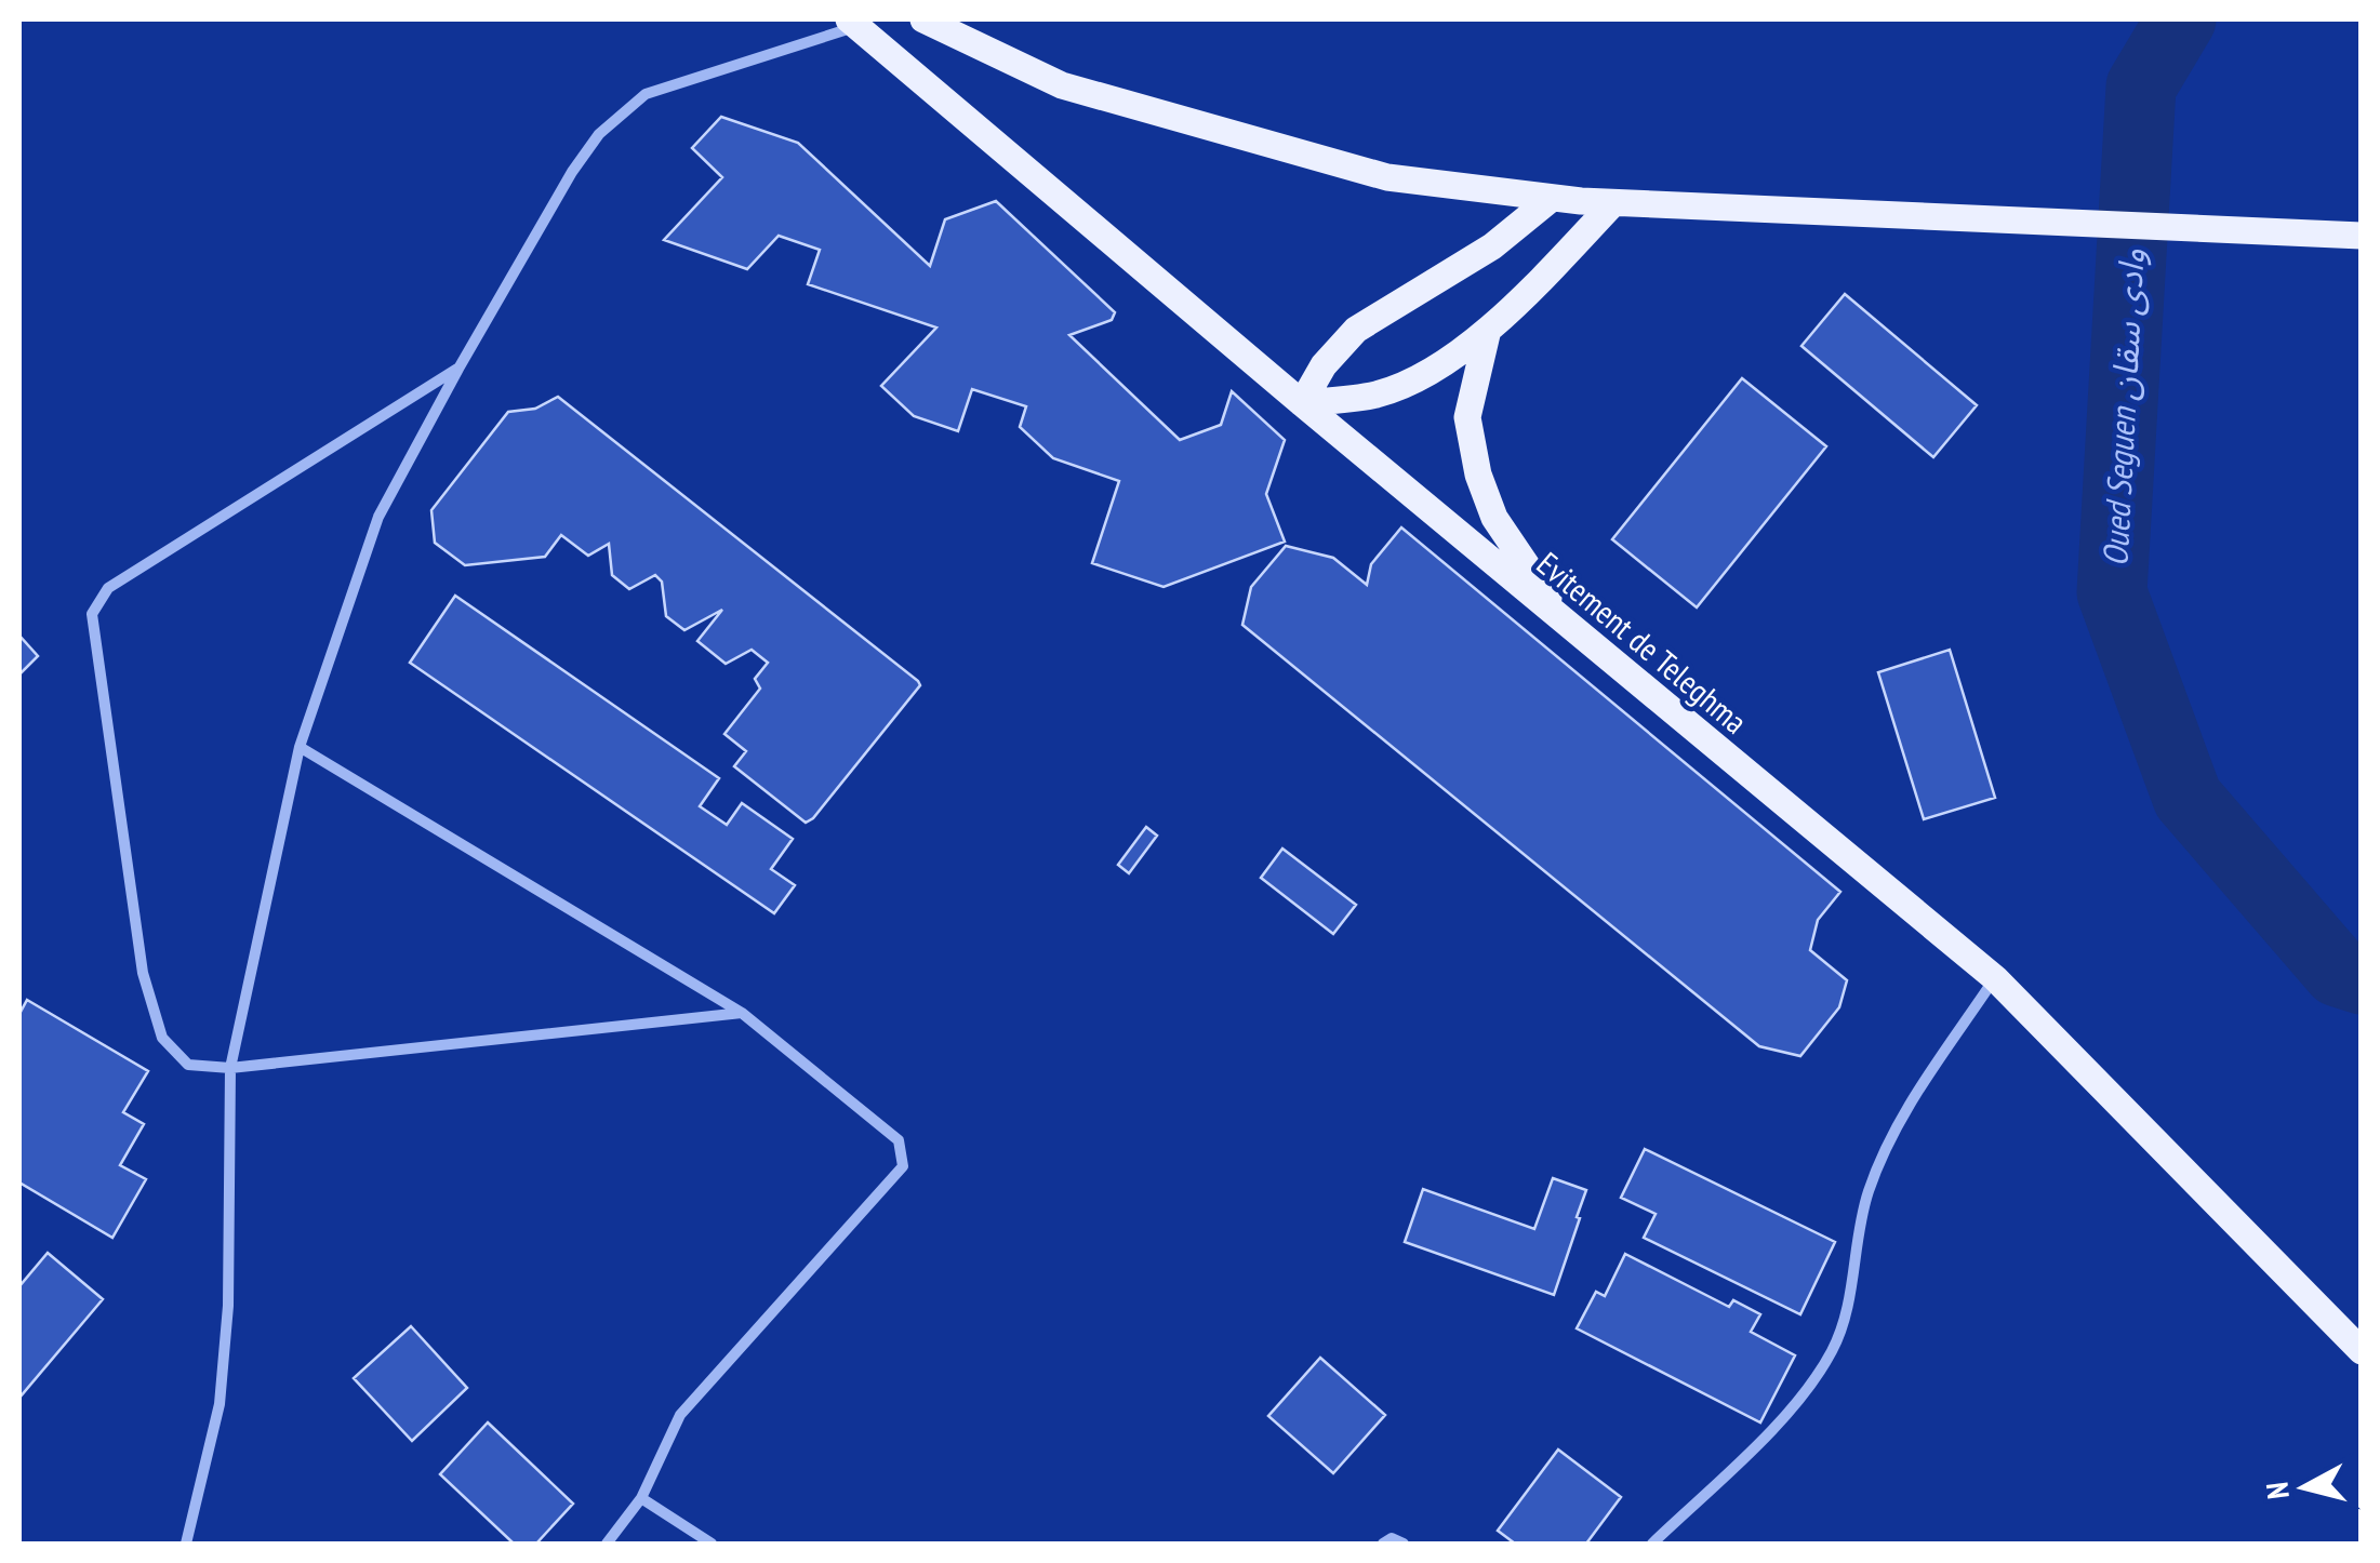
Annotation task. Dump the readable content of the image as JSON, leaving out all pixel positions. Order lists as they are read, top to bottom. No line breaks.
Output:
{"streets":{"main road":["Evitement de Teleghma"]},"water":["Oued Seguen وادى سقان"],"north":"left"}
